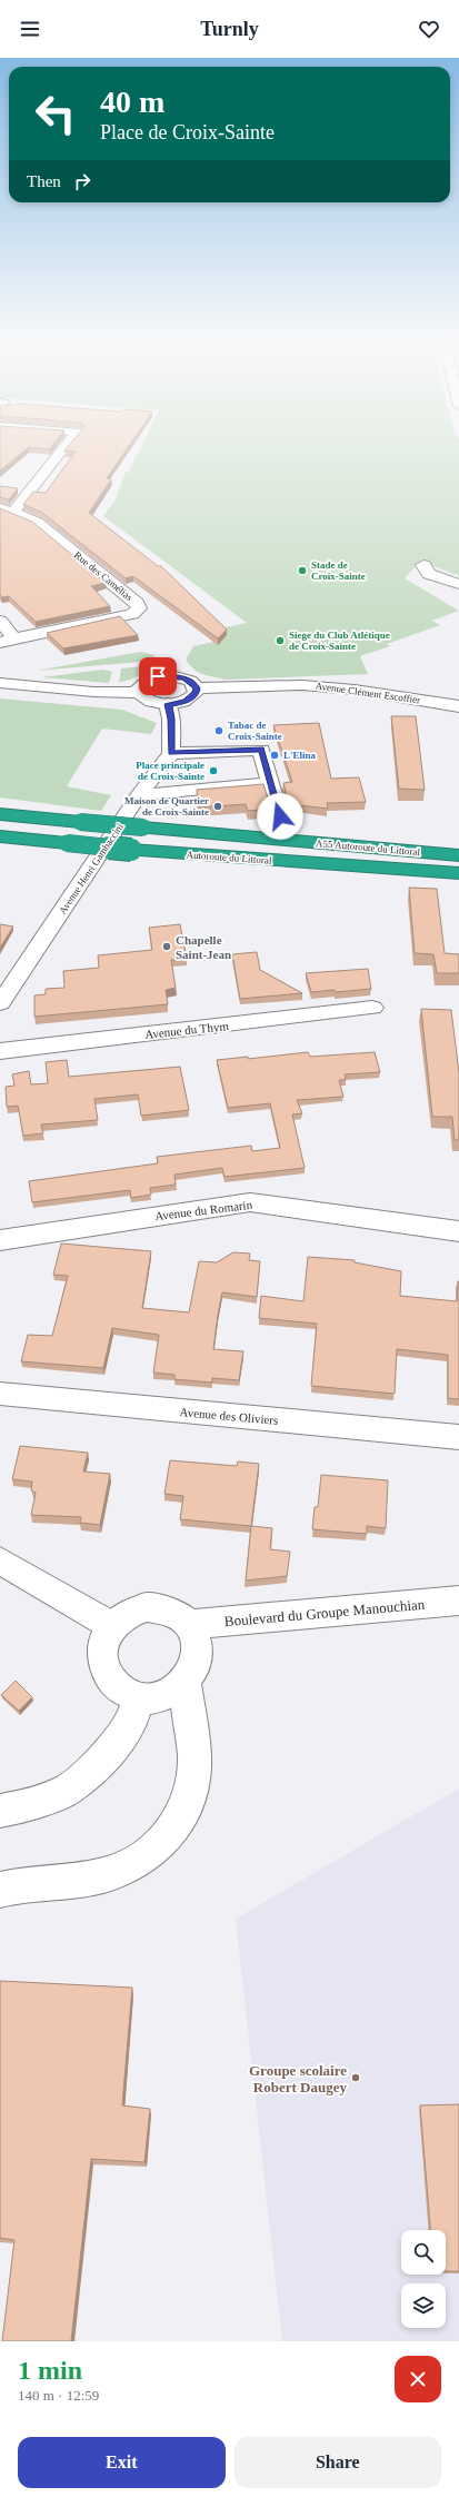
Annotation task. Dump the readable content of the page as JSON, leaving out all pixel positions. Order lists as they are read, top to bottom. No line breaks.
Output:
{"streets":{"highway":["A55 Autoroute du Littoral","Autoroute du Littoral"],"street":["Rue des Camélias","Avenue Clément Escoffier","Avenue Henri Gambaccini","Avenue du Thym","Avenue du Romarin","Avenue des Oliviers","Boulevard du Groupe Manouchian"]},"places":["Stade de Croix-Sainte","Siege du Club Atlétique de Croix-Sainte","Tabac de Croix-Sainte","L'Elina","Place principale de Croix-Sainte","Maison de Quartier de Croix-Sainte","Chapelle Saint-Jean","Groupe scolaire Robert Daugey"],"page":{"header":"Turnly","turn":["40 m","Place de Croix-Sainte"],"then":"Then","heading":["1 min","140 m · 12:59"],"buttons":["Exit","Share"]}}
